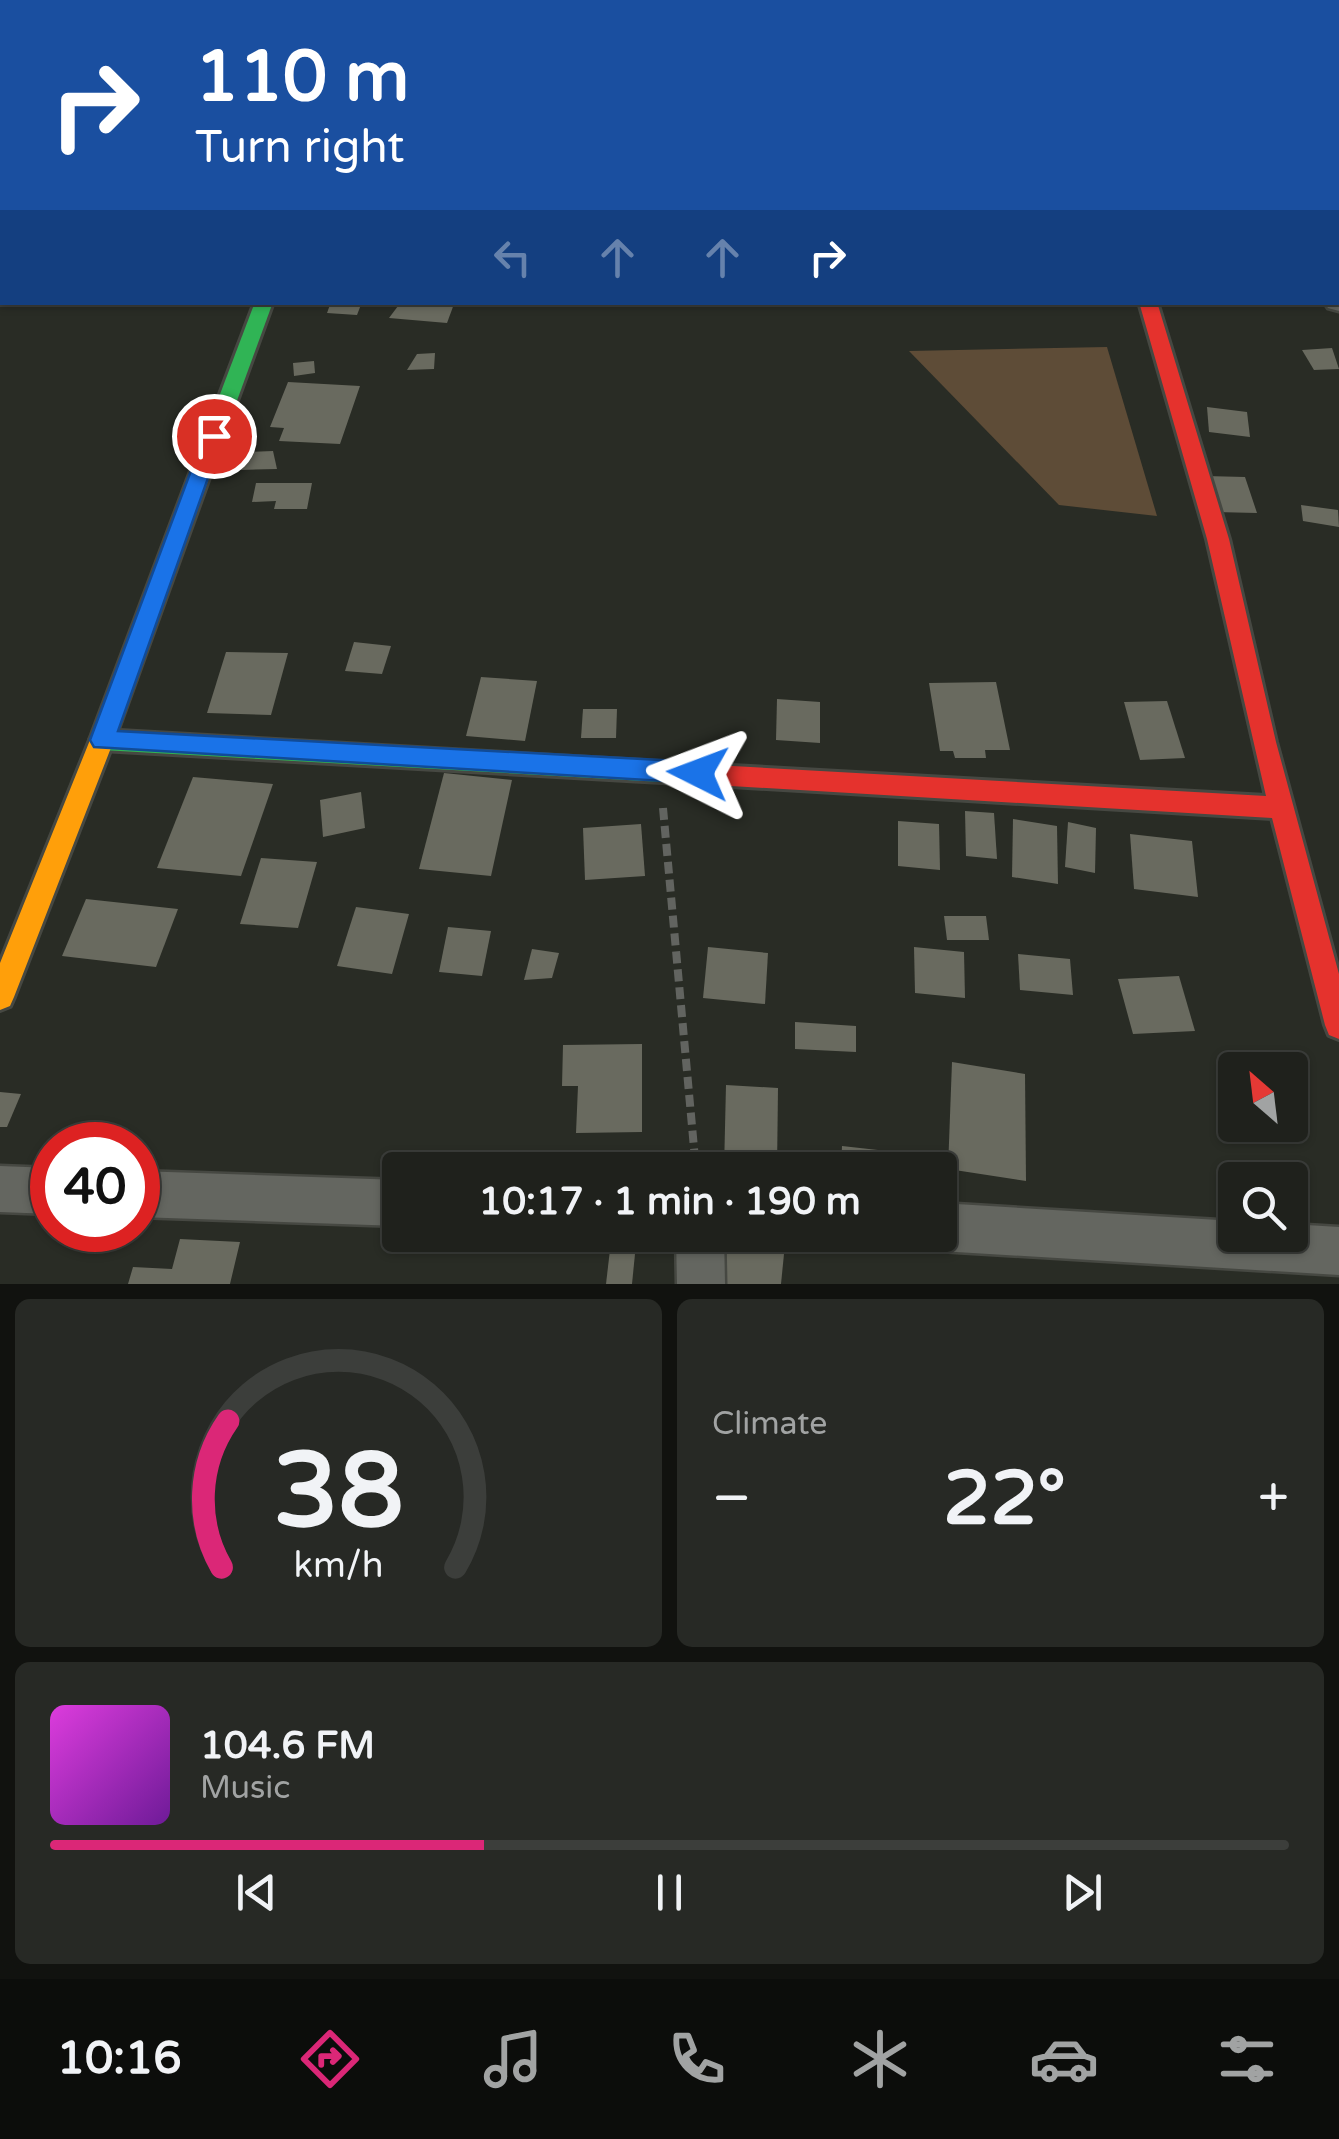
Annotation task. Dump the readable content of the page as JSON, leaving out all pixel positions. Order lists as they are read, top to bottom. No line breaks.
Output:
{"north":"top left","page":{"turn":["110 m","Turn right"],"limit":"40","trip":"10:17 · 1 min · 190 m","tile":"Climate","heat":["−","22°","+"],"song":["104.6 FM","Music"],"tabs":"10:16","gauge":["38","km/h"]}}
